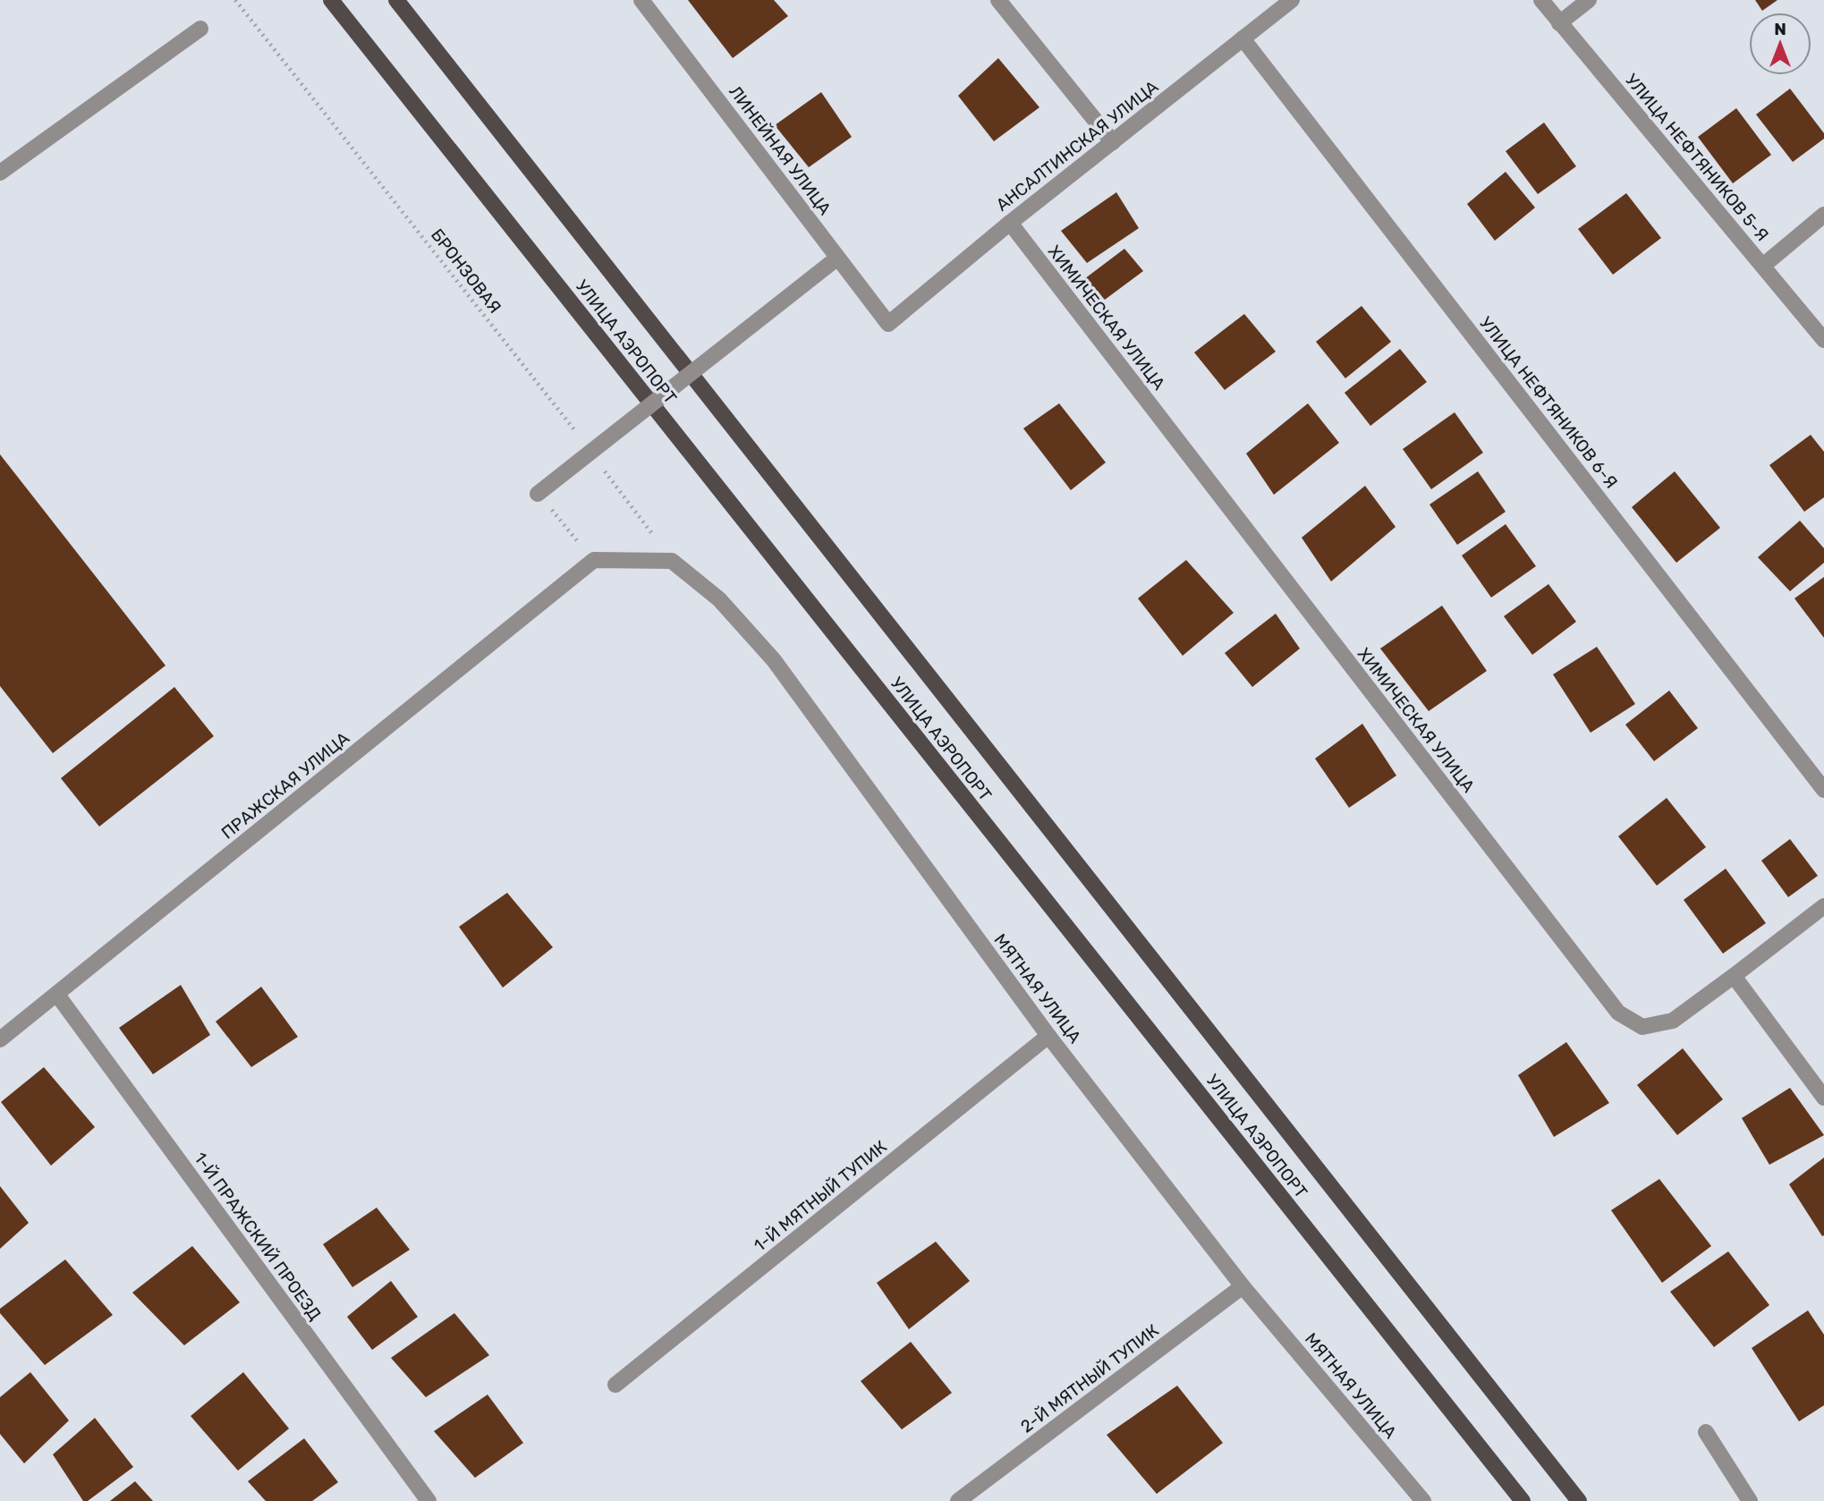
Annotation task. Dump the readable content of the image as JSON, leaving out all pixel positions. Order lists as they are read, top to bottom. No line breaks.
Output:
{"streets":{"main road":["УЛИЦА АЭРОПОРТ"],"street":["АНСАЛТИНСКАЯ УЛИЦА","ЛИНЕЙНАЯ УЛИЦА","УЛИЦА НЕФТЯНИКОВ 5-Я","ХИМИЧЕСКАЯ УЛИЦА","УЛИЦА НЕФТЯНИКОВ 6-Я","ПРАЖСКАЯ УЛИЦА","МЯТНАЯ УЛИЦА","1-Й МЯТНЫЙ ТУПИК","1-Й ПРАЖСКИЙ ПРОЕЗД","2-Й МЯТНЫЙ ТУПИК"],"path":["БРОНЗОВАЯ"]},"crossings":[["АНСАЛТИНСКАЯ УЛИЦА","ЛИНЕЙНАЯ УЛИЦА"],["АНСАЛТИНСКАЯ УЛИЦА","ХИМИЧЕСКАЯ УЛИЦА"],["АНСАЛТИНСКАЯ УЛИЦА","УЛИЦА НЕФТЯНИКОВ 6-Я"],["ПРАЖСКАЯ УЛИЦА","1-Й ПРАЖСКИЙ ПРОЕЗД"],["МЯТНАЯ УЛИЦА","1-Й МЯТНЫЙ ТУПИК"],["МЯТНАЯ УЛИЦА","2-Й МЯТНЫЙ ТУПИК"]],"north":"top"}
